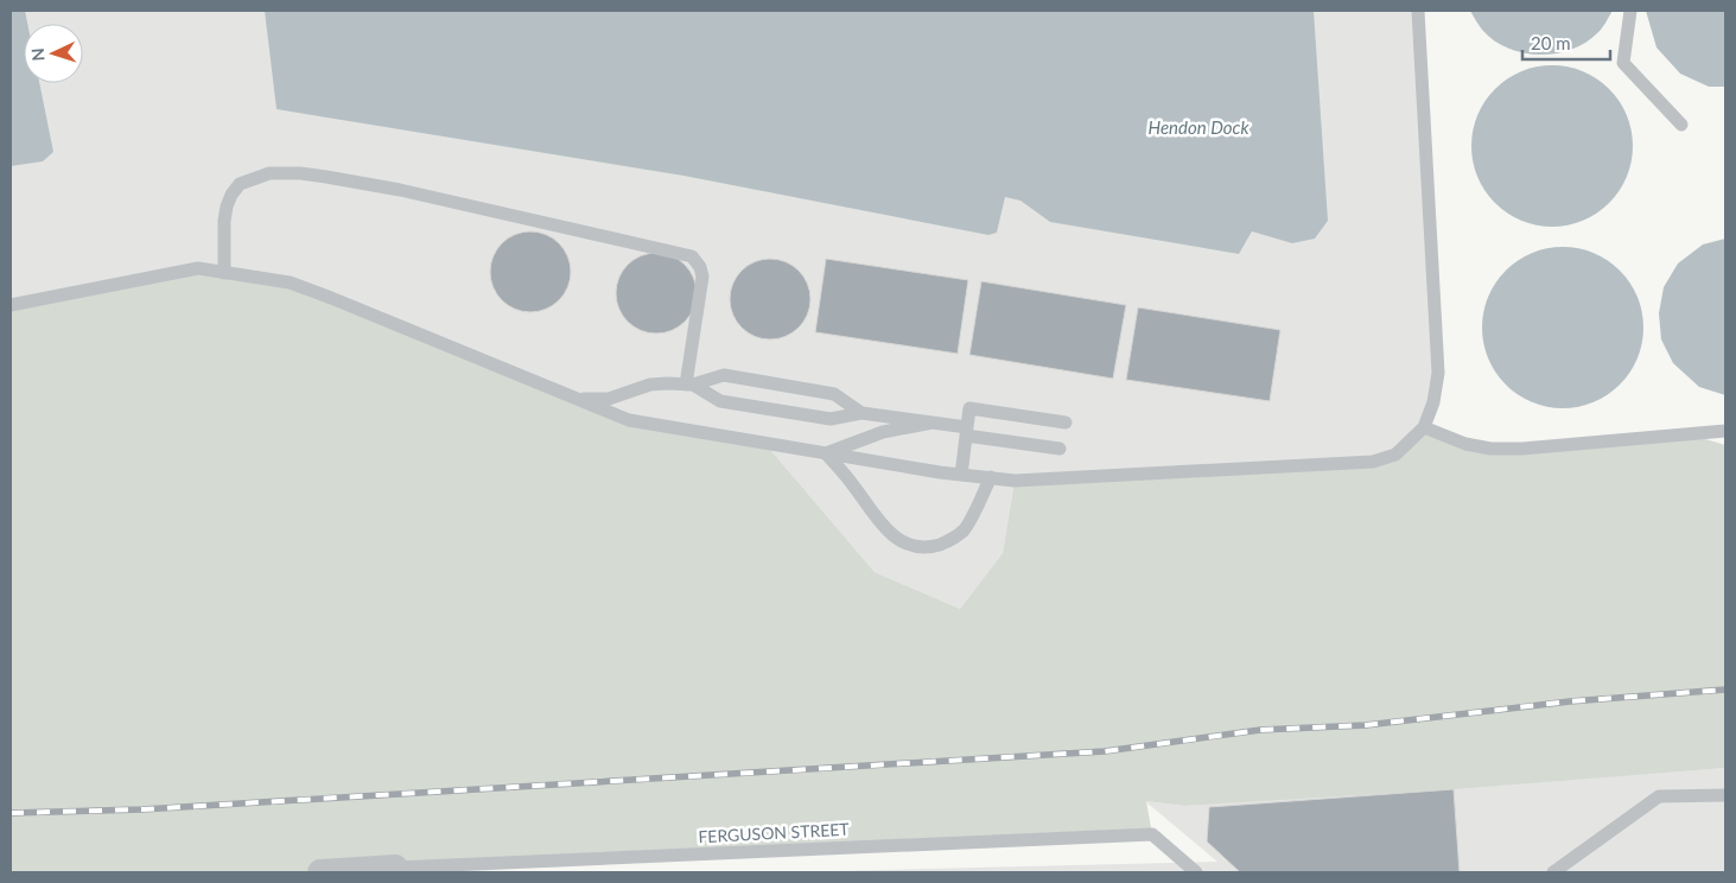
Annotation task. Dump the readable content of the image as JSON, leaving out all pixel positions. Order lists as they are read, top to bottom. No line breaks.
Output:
{"streets":{"lane":["FERGUSON STREET"]},"water":["Hendon Dock"],"scale_bar":"20 m","north":"left"}
